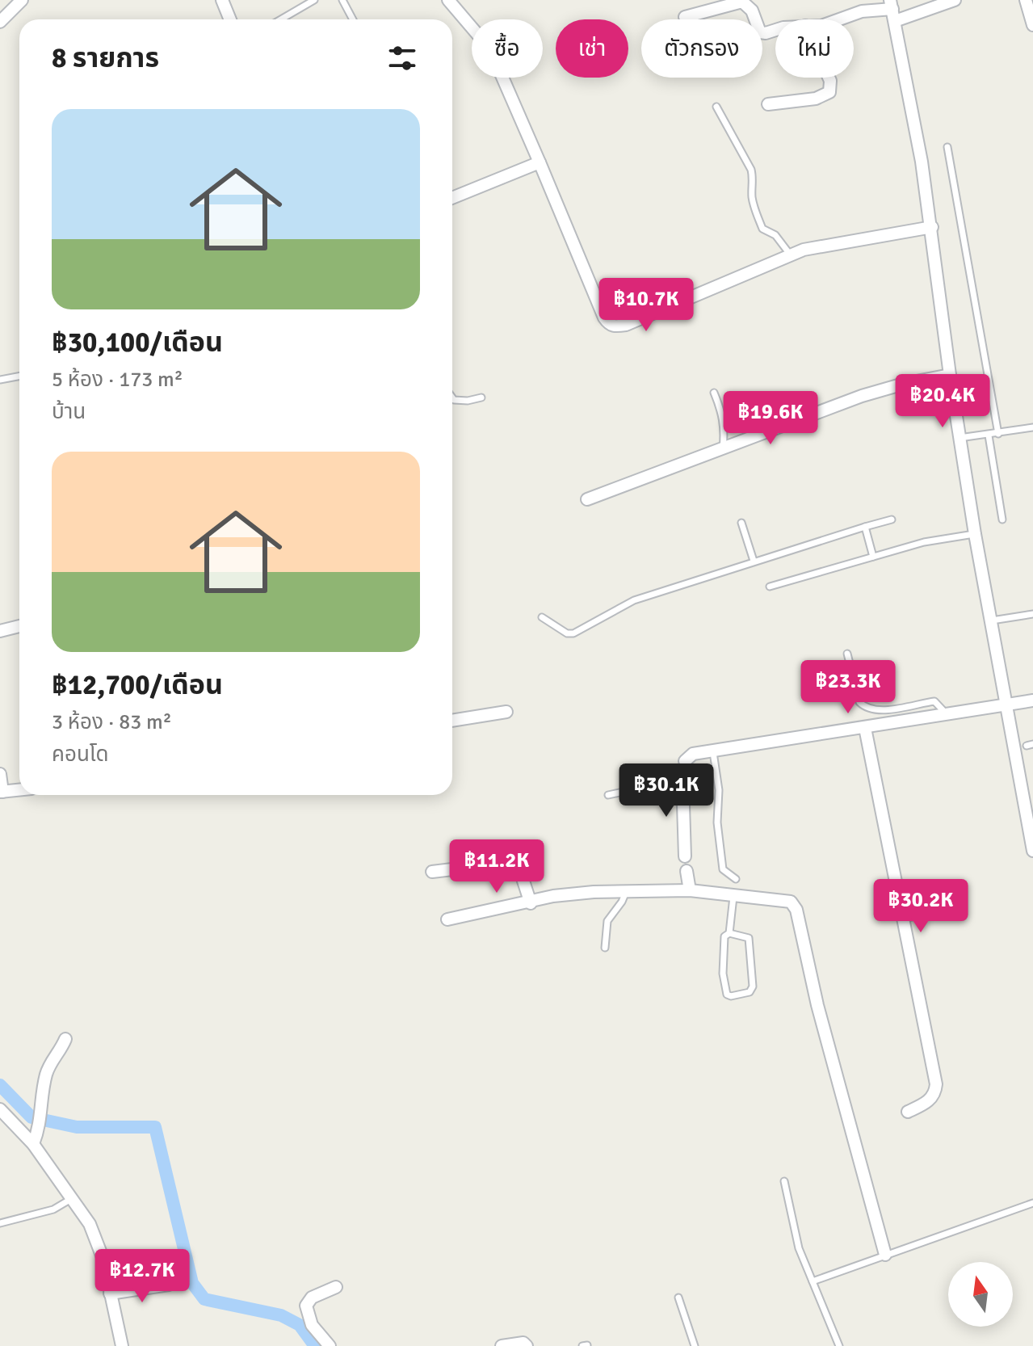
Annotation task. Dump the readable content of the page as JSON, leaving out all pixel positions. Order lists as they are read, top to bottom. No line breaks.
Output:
{"north":"top","page":{"chip":["ซื้อ","เช่า","ตัวกรอง","ใหม่"],"heading":"8 รายการ","list":[{"name":"฿30,100/เดือน","note":"5 ห้อง · 173 m² · บ้าน"},{"name":"฿12,700/เดือน","note":"3 ห้อง · 83 m² · คอนโด"}],"price":["฿10.7K","฿20.4K","฿19.6K","฿23.3K","฿30.1K","฿11.2K","฿30.2K","฿12.7K"]}}
